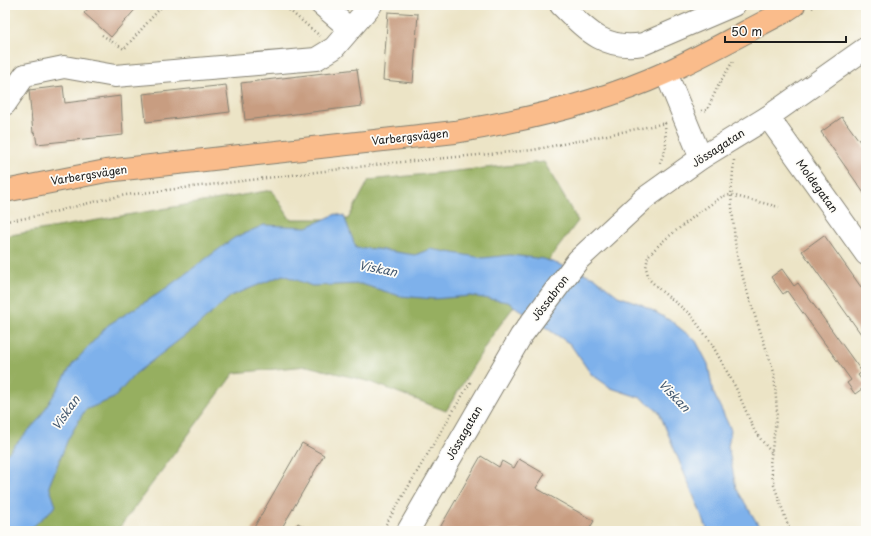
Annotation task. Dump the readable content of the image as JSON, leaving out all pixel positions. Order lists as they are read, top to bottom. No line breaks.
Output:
{"streets":{"main road":["Varbergsvägen"],"street":["Jössagatan","Moldegatan","Jössabron"]},"crossings":[["Jössagatan","Moldegatan"],["Jössagatan","Jössabron"]],"water":["Viskan"],"scale_bar":"50 m"}
